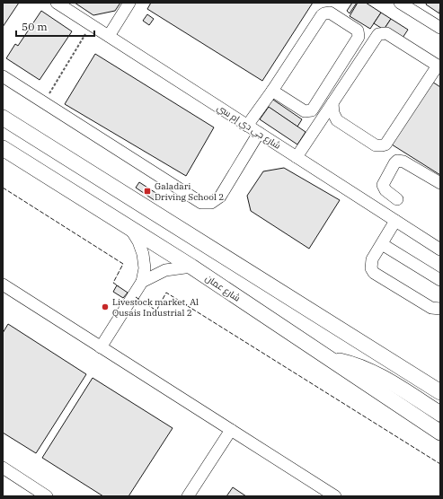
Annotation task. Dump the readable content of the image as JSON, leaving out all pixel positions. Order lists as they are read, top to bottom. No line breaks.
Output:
{"streets":{"main road":["شارع عمان"],"street":["شارع جي دي إم سي"]},"places":{"transit":["Galadari Driving School 2"],"other":["Livestock market, Al Qusais Industrial 2"]},"scale_bar":"50 m"}
